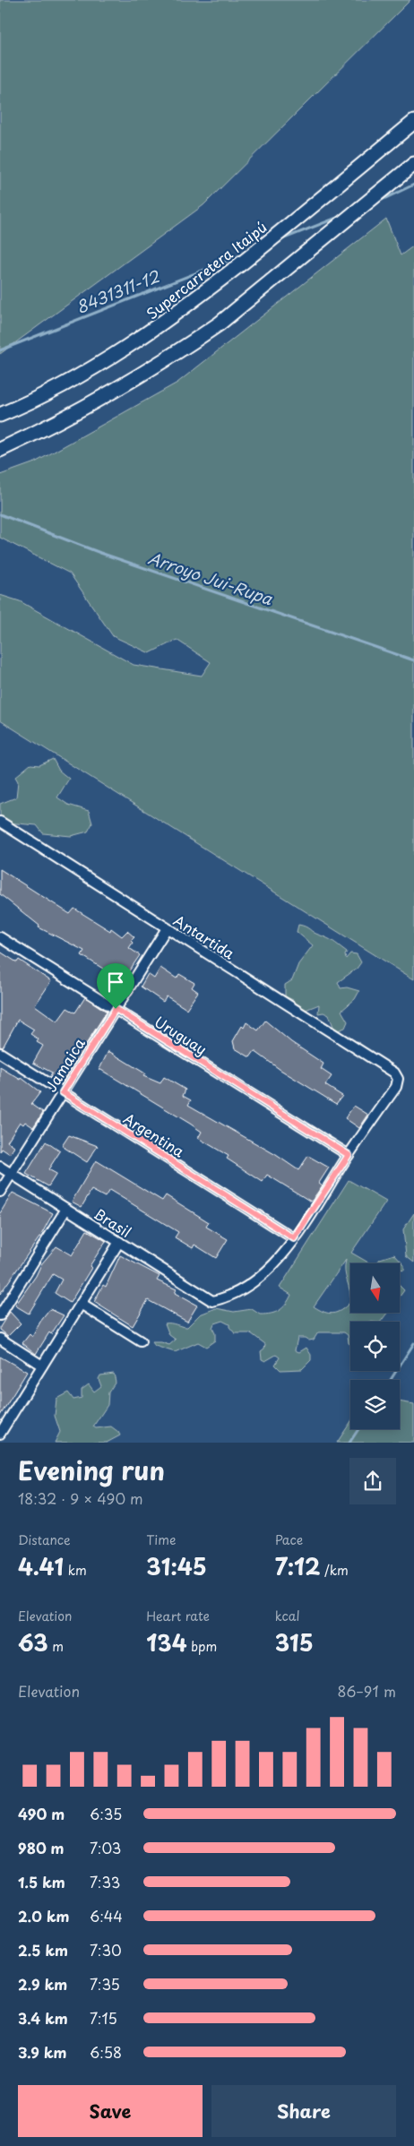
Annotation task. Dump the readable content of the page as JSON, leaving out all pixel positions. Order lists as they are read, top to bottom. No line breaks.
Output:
{"streets":{"street":["Supercarretera Itaipú","Antartida","Uruguay","Jamaica","Argentina","Brasil"]},"crossings":[["Antartida","Uruguay"],["Antartida","Jamaica"],["Uruguay","Jamaica"],["Jamaica","Argentina"],["Jamaica","Brasil"],["Argentina","Brasil"]],"water":["8431311-12","Arroyo Jui-Rupa"],"north":"bottom","page":{"heading":["Evening run","18:32 · 9 × 490 m"],"stats":[["Distance","4.41 km"],["Time","31:45"],["Pace","7:12 /km"],["Elevation","63 m"],["Heart rate","134 bpm"],["kcal","315"]],"chart":["Elevation","86–91 m"],"list":[{"name":"490 m","note":"6:35"},{"name":"980 m","note":"7:03"},{"name":"1.5 km","note":"7:33"},{"name":"2.0 km","note":"6:44"},{"name":"2.5 km","note":"7:30"},{"name":"2.9 km","note":"7:35"},{"name":"3.4 km","note":"7:15"},{"name":"3.9 km","note":"6:58"}],"buttons":["Save","Share"]}}
